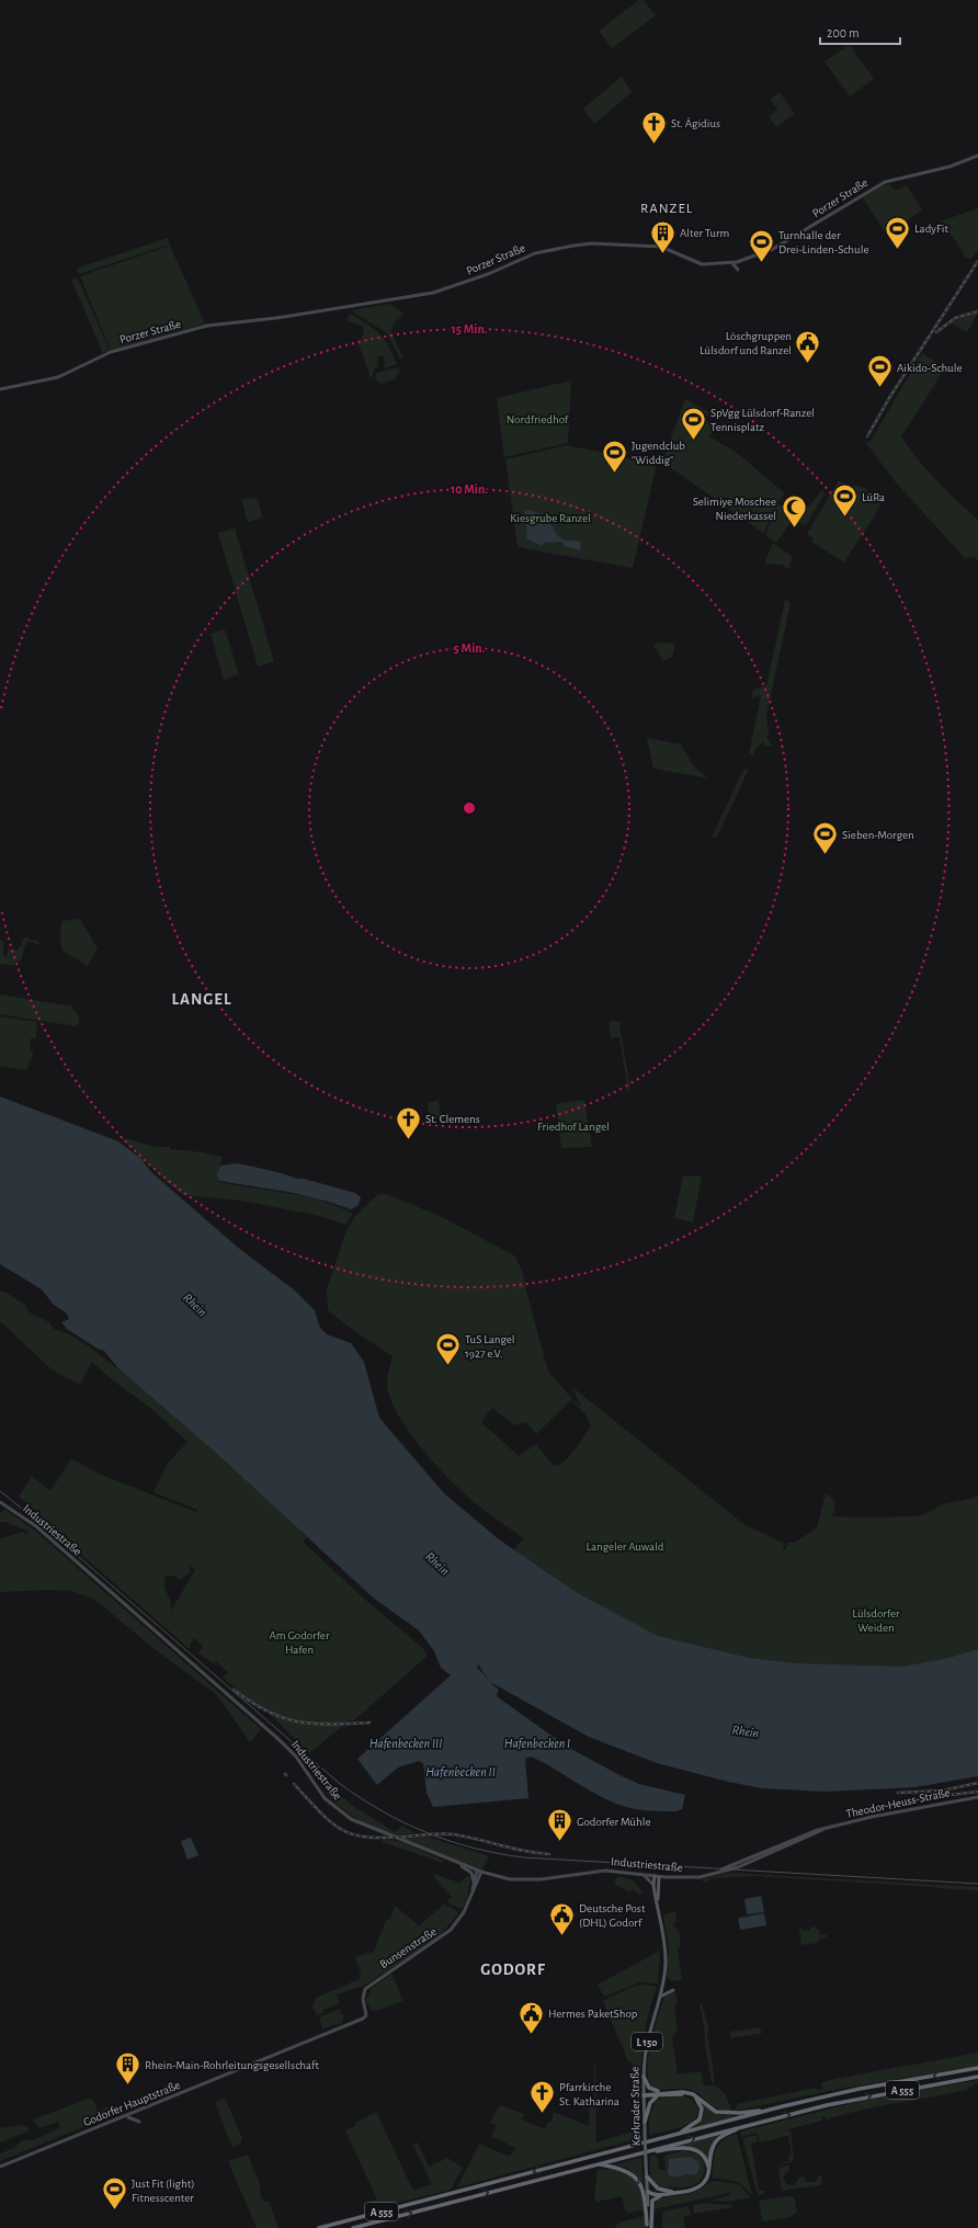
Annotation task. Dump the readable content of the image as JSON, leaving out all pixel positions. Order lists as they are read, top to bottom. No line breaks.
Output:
{"streets":{"highway":["L 150","A 555","Kerkrader Straße"],"main road":["Porzer Straße","Industriestraße","Theodor-Heuss-Straße","Bunsenstraße","Godorfer Hauptstraße"]},"crossings":[["Industriestraße","Theodor-Heuss-Straße"],["Industriestraße","Bunsenstraße"],["Industriestraße","Kerkrader Straße"],["Bunsenstraße","Godorfer Hauptstraße"]],"districts":["RANZEL","LANGEL","GODORF"],"water":["Rhein","Hafenbecken III","Hafenbecken I","Hafenbecken II"],"parks":["Nordfriedhof","Kiesgrube Ranzel","Friedhof Langel","Langeler Auwald","Lülsdorfer Weiden","Am Godorfer Hafen"],"places":{"church":["St. Ägidius","St. Clemens","Pfarrkirche St. Katharina"],"sports":["LadyFit","Turnhalle der Drei-Linden-Schule","Aikido-Schule","SpVgg Lülsdorf-Ranzel Tennisplatz","Jugendclub \"Widdig\"","LüRa","Sieben-Morgen","TuS Langel 1927 e.V.","Just Fit (light) Fitnesscenter"],"building":["Alter Turm","Godorfer Mühle","Rhein-Main-Rohrleitungsgesellschaft"],"public building":["Löschgruppen Lülsdorf und Ranzel","Deutsche Post (DHL) Godorf","Hermes PaketShop"],"mosque":["Selimiye Moschee Niederkassel"]},"scale_bar":"200 m","rings":["15 Min.","10 Min.","5 Min."]}
